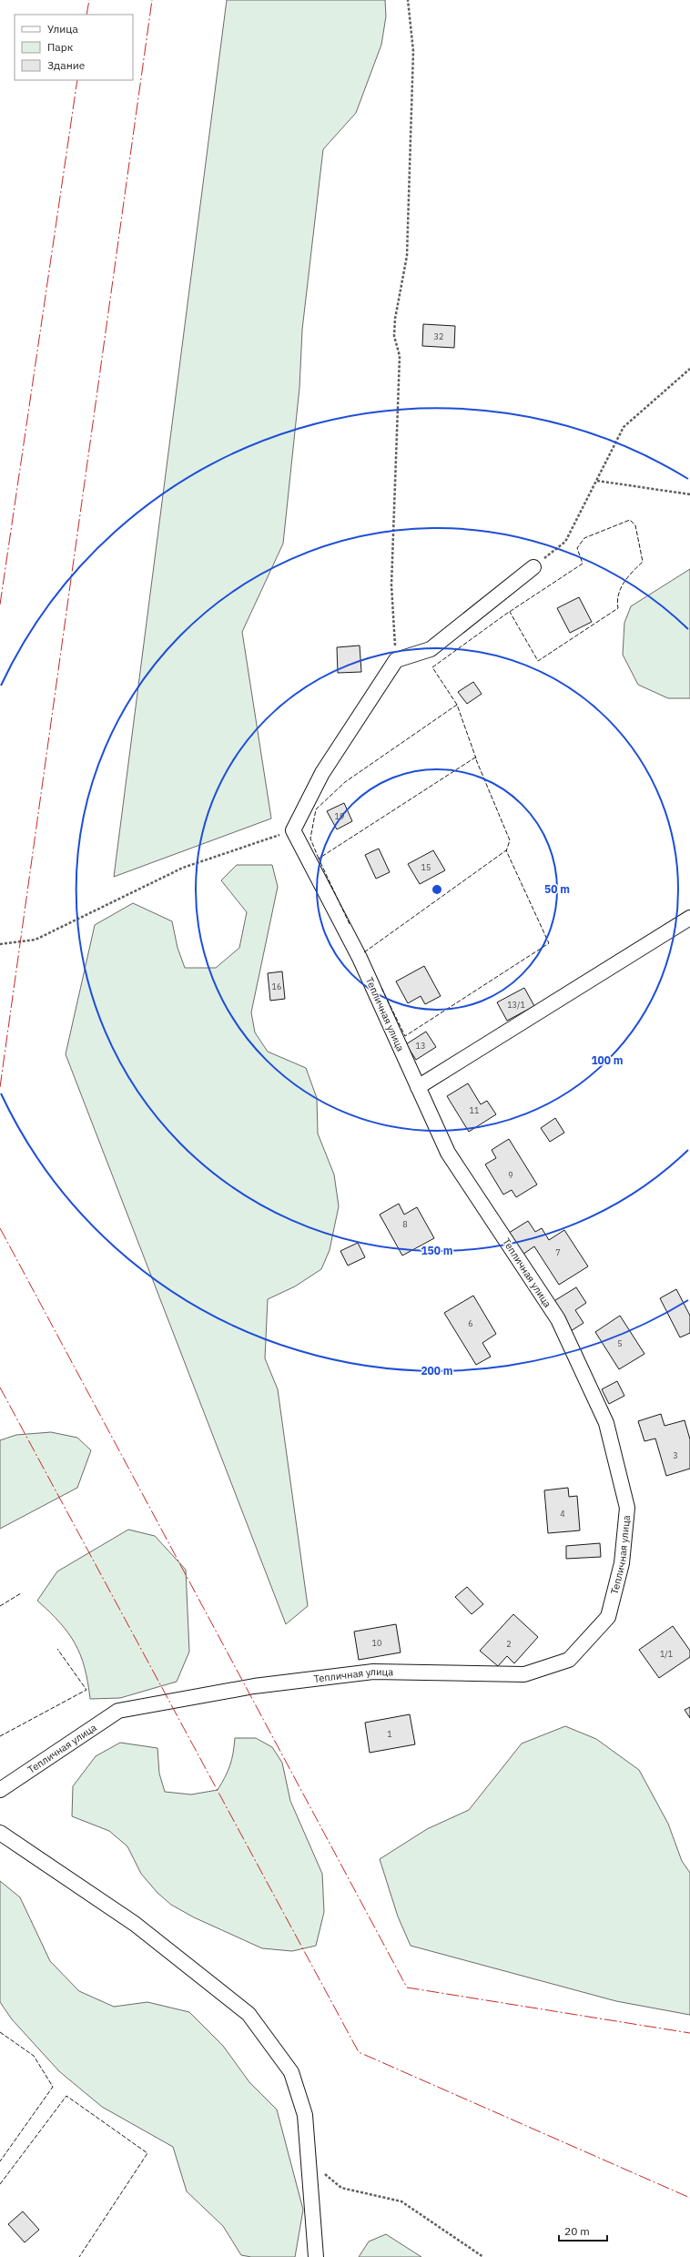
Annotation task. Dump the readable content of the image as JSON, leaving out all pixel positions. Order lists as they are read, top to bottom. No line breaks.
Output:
{"streets":{"street":["Тепличная улица"]},"house_numbers":["32","19","15","16","13/1","13","11","9","8","7","6","5","3","4","10","2","1/1","1"],"legend":["Улица","Парк","Здание"],"scale_bar":"20 m","rings":["50 m","100 m","150 m","200 m"]}
